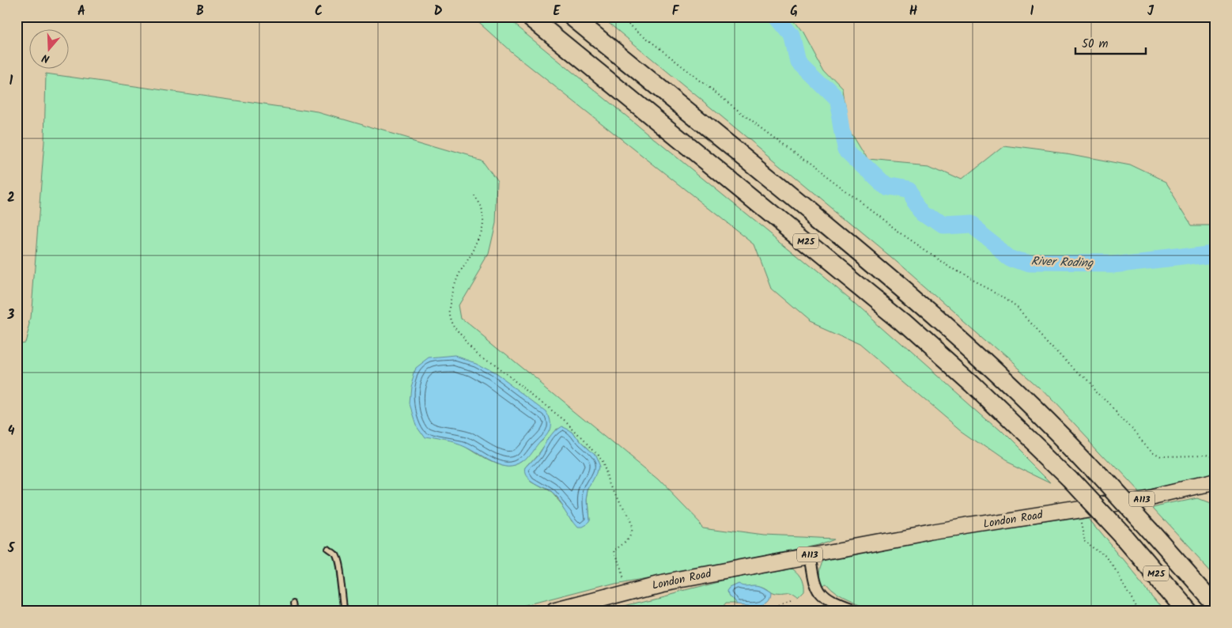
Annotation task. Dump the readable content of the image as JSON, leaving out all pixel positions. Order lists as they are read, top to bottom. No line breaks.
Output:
{"streets":{"highway":["M25"],"main road":["A113","London Road"]},"water":["River Roding"],"scale_bar":"50 m","north":"bottom","grid":{"columns":["A","B","C","D","E","F","G","H","I","J"],"rows":["1","2","3","4","5"]}}
